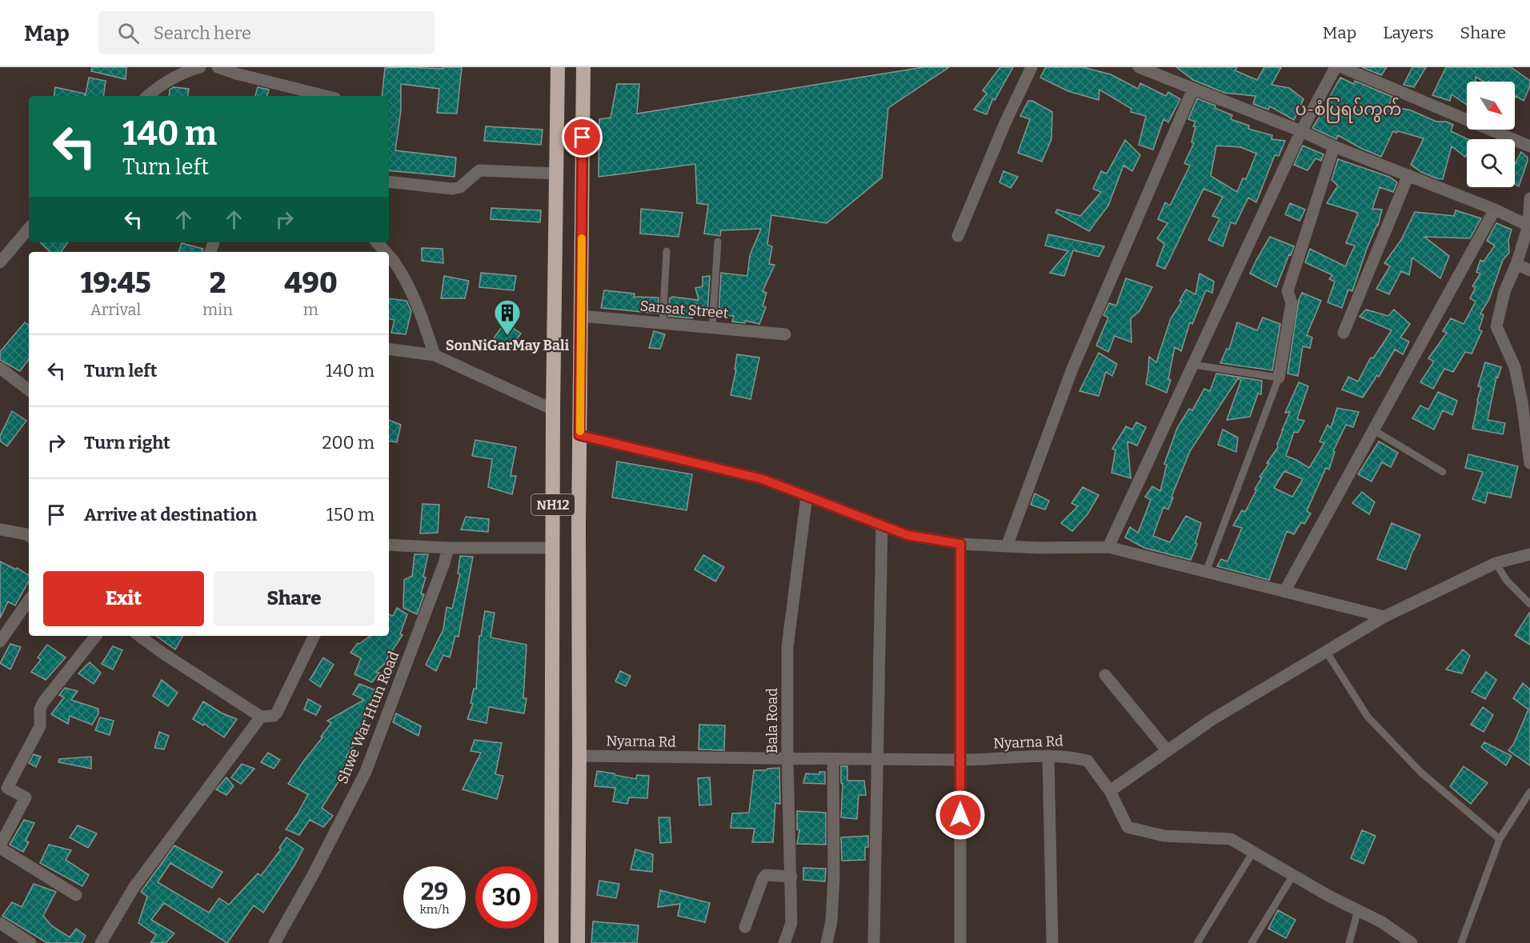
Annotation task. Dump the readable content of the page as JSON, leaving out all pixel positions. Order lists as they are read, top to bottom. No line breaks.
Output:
{"streets":{"highway":["NH12"],"street":["Sansat Street","Shwe War Htun Road","Bala Road","Nyarna Rd"]},"crossings":[["Sansat Street","NH12"],["NH12","Nyarna Rd"],["Bala Road","Nyarna Rd"]],"districts":["ပ-စံပြရပ်ကွက်"],"places":{"building":["SonNiGarMay Bali"]},"north":"bottom right","page":{"header":"Map","search":"Search here","nav":["Map","Layers","Share"],"turn":["140 m","Turn left"],"eta":["19:45","Arrival","2","min","490","m"],"list":[{"name":"Turn left","value":"140 m"},{"name":"Turn right","value":"200 m"},{"name":"Arrive at destination","value":"150 m"}],"buttons":["Exit","Share"],"speed":"29 km/h","limit":"30"}}
